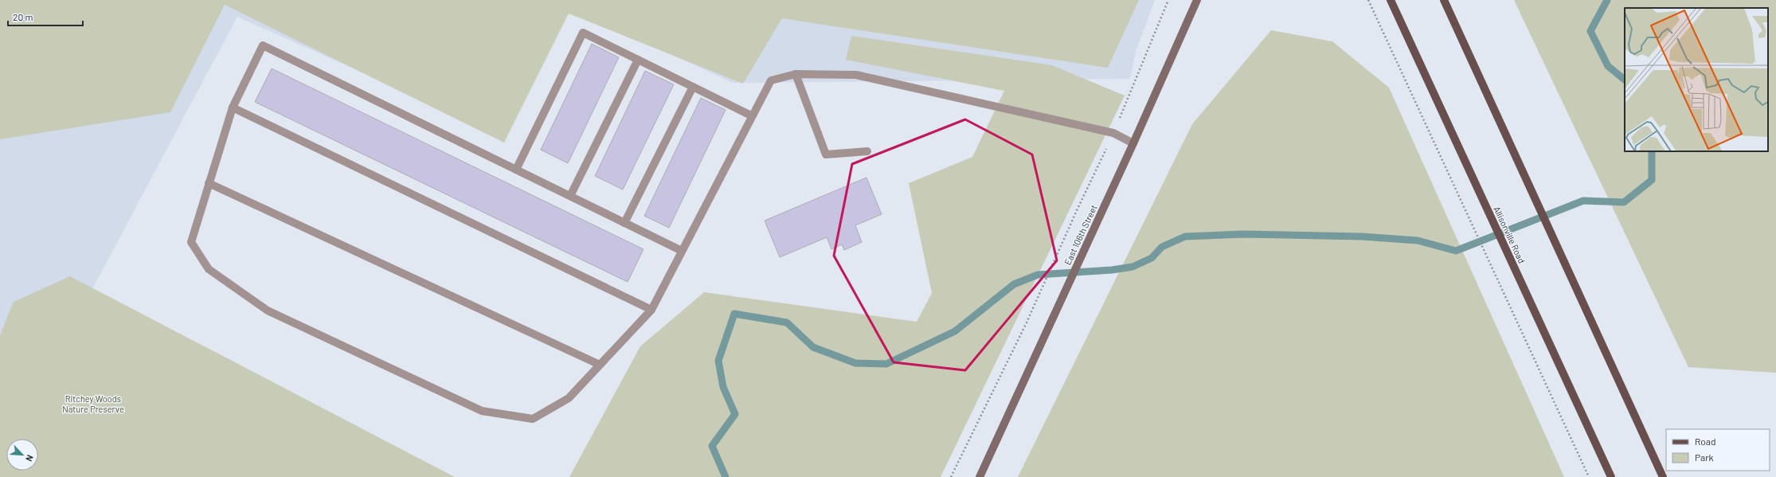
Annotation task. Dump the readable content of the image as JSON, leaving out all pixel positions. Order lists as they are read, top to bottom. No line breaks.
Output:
{"streets":{"main road":["East 106th Street","Allisonville Road"]},"parks":["Ritchey Woods Nature Preserve"],"legend":["Road","Park"],"scale_bar":"20 m","north":"bottom right"}
